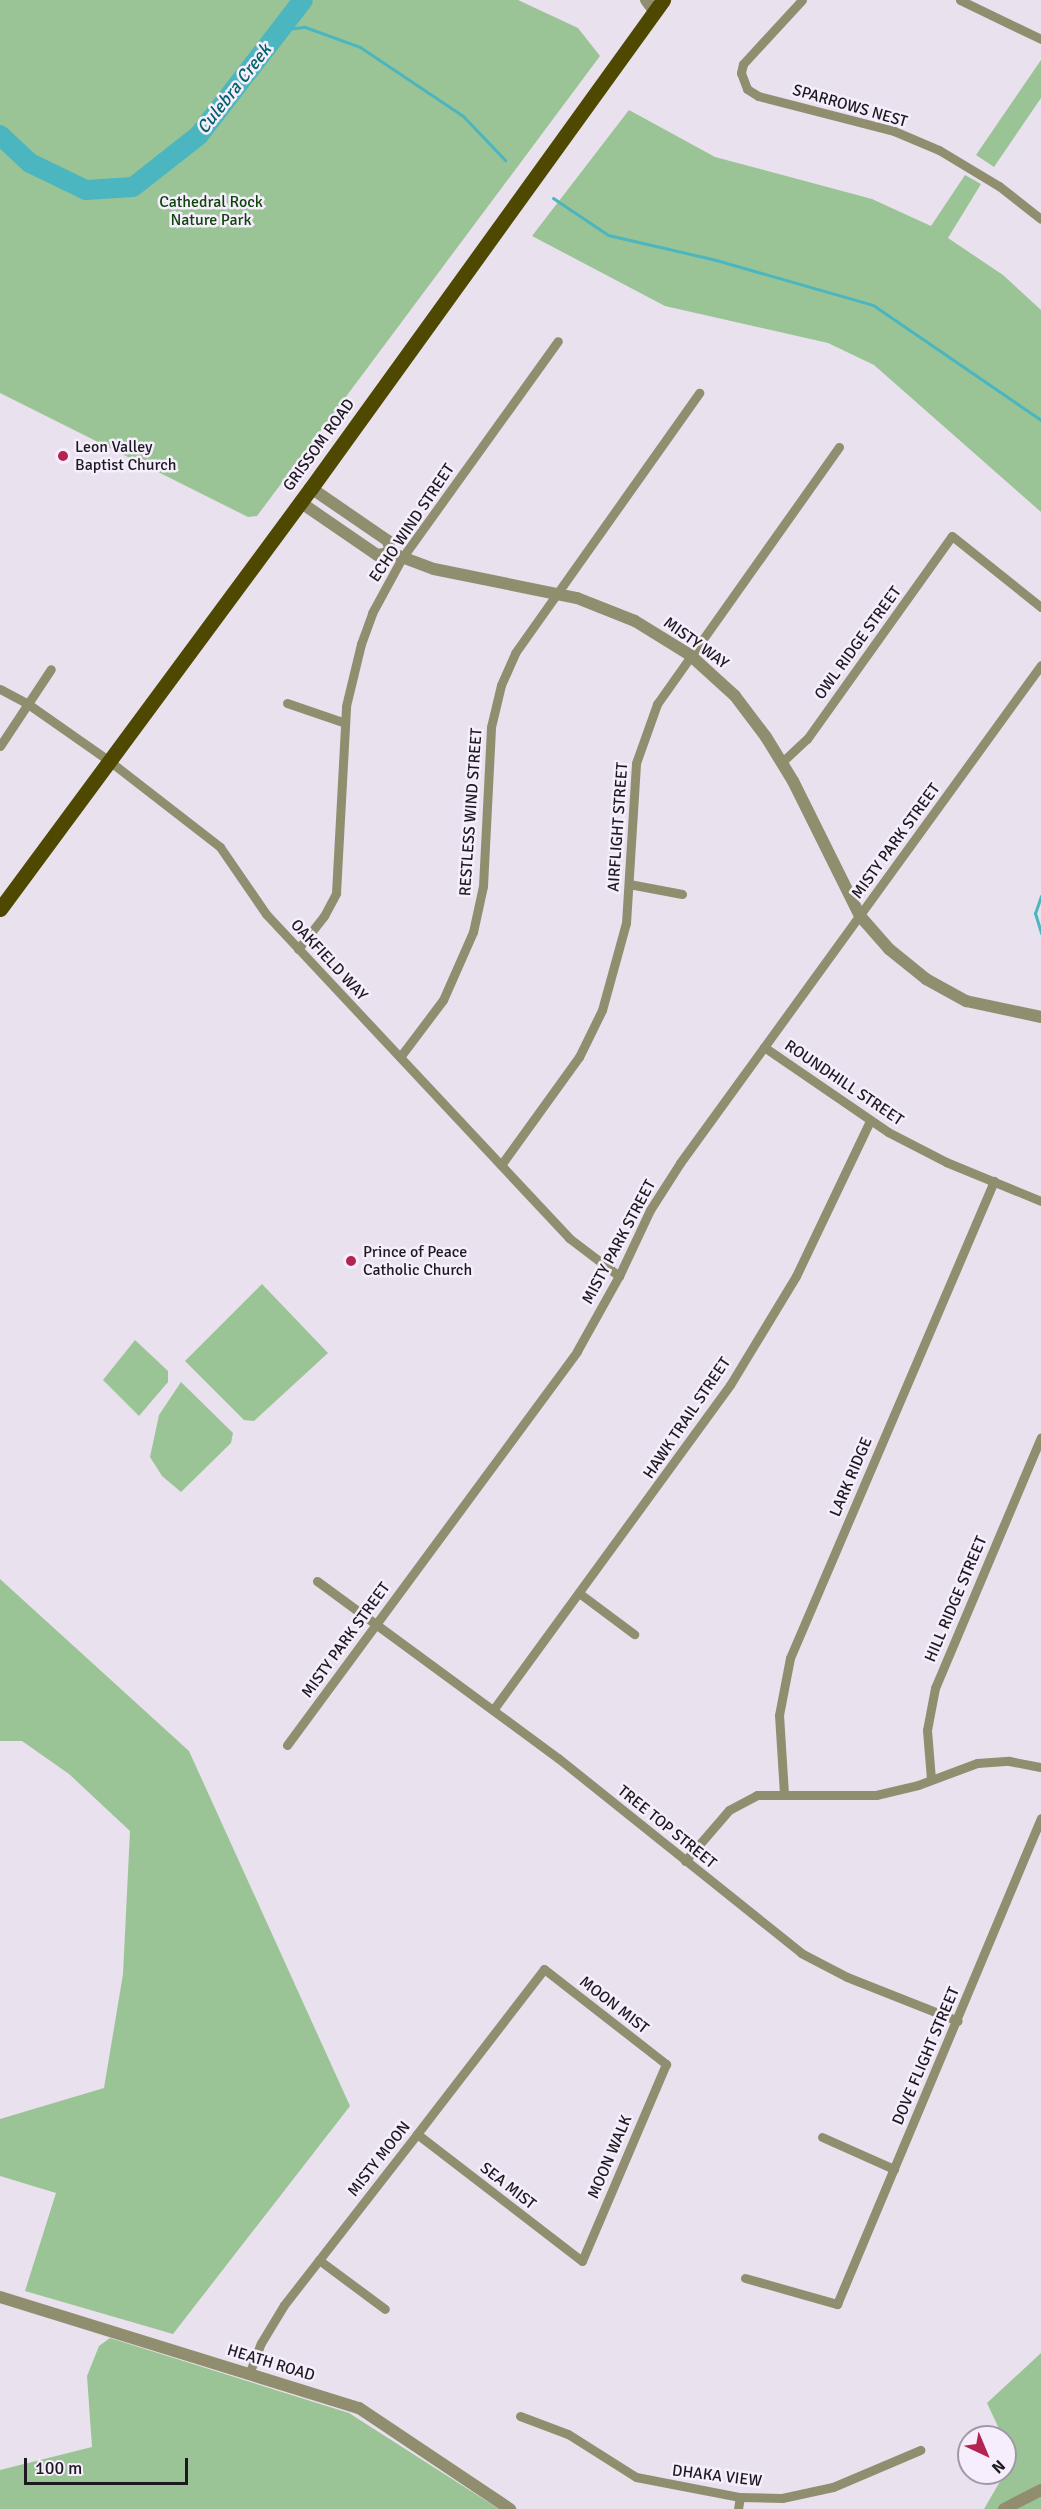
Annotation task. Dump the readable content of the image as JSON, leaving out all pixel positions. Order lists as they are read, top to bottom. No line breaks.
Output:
{"streets":{"main road":["GRISSOM ROAD"],"street":["SPARROWS NEST","ECHO WIND STREET","MISTY WAY","OWL RIDGE STREET","RESTLESS WIND STREET","AIRFLIGHT STREET","MISTY PARK STREET","OAKFIELD WAY","ROUNDHILL STREET","HAWK TRAIL STREET","LARK RIDGE","HILL RIDGE STREET","TREE TOP STREET","MOON MIST","DOVE FLIGHT STREET","MOON WALK","MISTY MOON","SEA MIST","HEATH ROAD","DHAKA VIEW"]},"crossings":[["GRISSOM ROAD","MISTY WAY"],["GRISSOM ROAD","OAKFIELD WAY"],["ECHO WIND STREET","MISTY WAY"],["ECHO WIND STREET","OAKFIELD WAY"],["MISTY WAY","OWL RIDGE STREET"],["MISTY WAY","RESTLESS WIND STREET"],["MISTY WAY","AIRFLIGHT STREET"],["MISTY WAY","MISTY PARK STREET"],["RESTLESS WIND STREET","OAKFIELD WAY"],["AIRFLIGHT STREET","OAKFIELD WAY"],["MISTY PARK STREET","OAKFIELD WAY"],["MISTY PARK STREET","ROUNDHILL STREET"],["MISTY PARK STREET","TREE TOP STREET"],["ROUNDHILL STREET","HAWK TRAIL STREET"],["ROUNDHILL STREET","LARK RIDGE"],["HAWK TRAIL STREET","TREE TOP STREET"],["TREE TOP STREET","DOVE FLIGHT STREET"],["MOON MIST","MOON WALK"],["MOON MIST","MISTY MOON"],["MOON WALK","SEA MIST"],["MISTY MOON","SEA MIST"],["MISTY MOON","HEATH ROAD"]],"water":["Culebra Creek"],"parks":["Cathedral Rock Nature Park"],"places":["Leon Valley Baptist Church","Prince of Peace Catholic Church"],"scale_bar":"100 m","north":"bottom right"}
